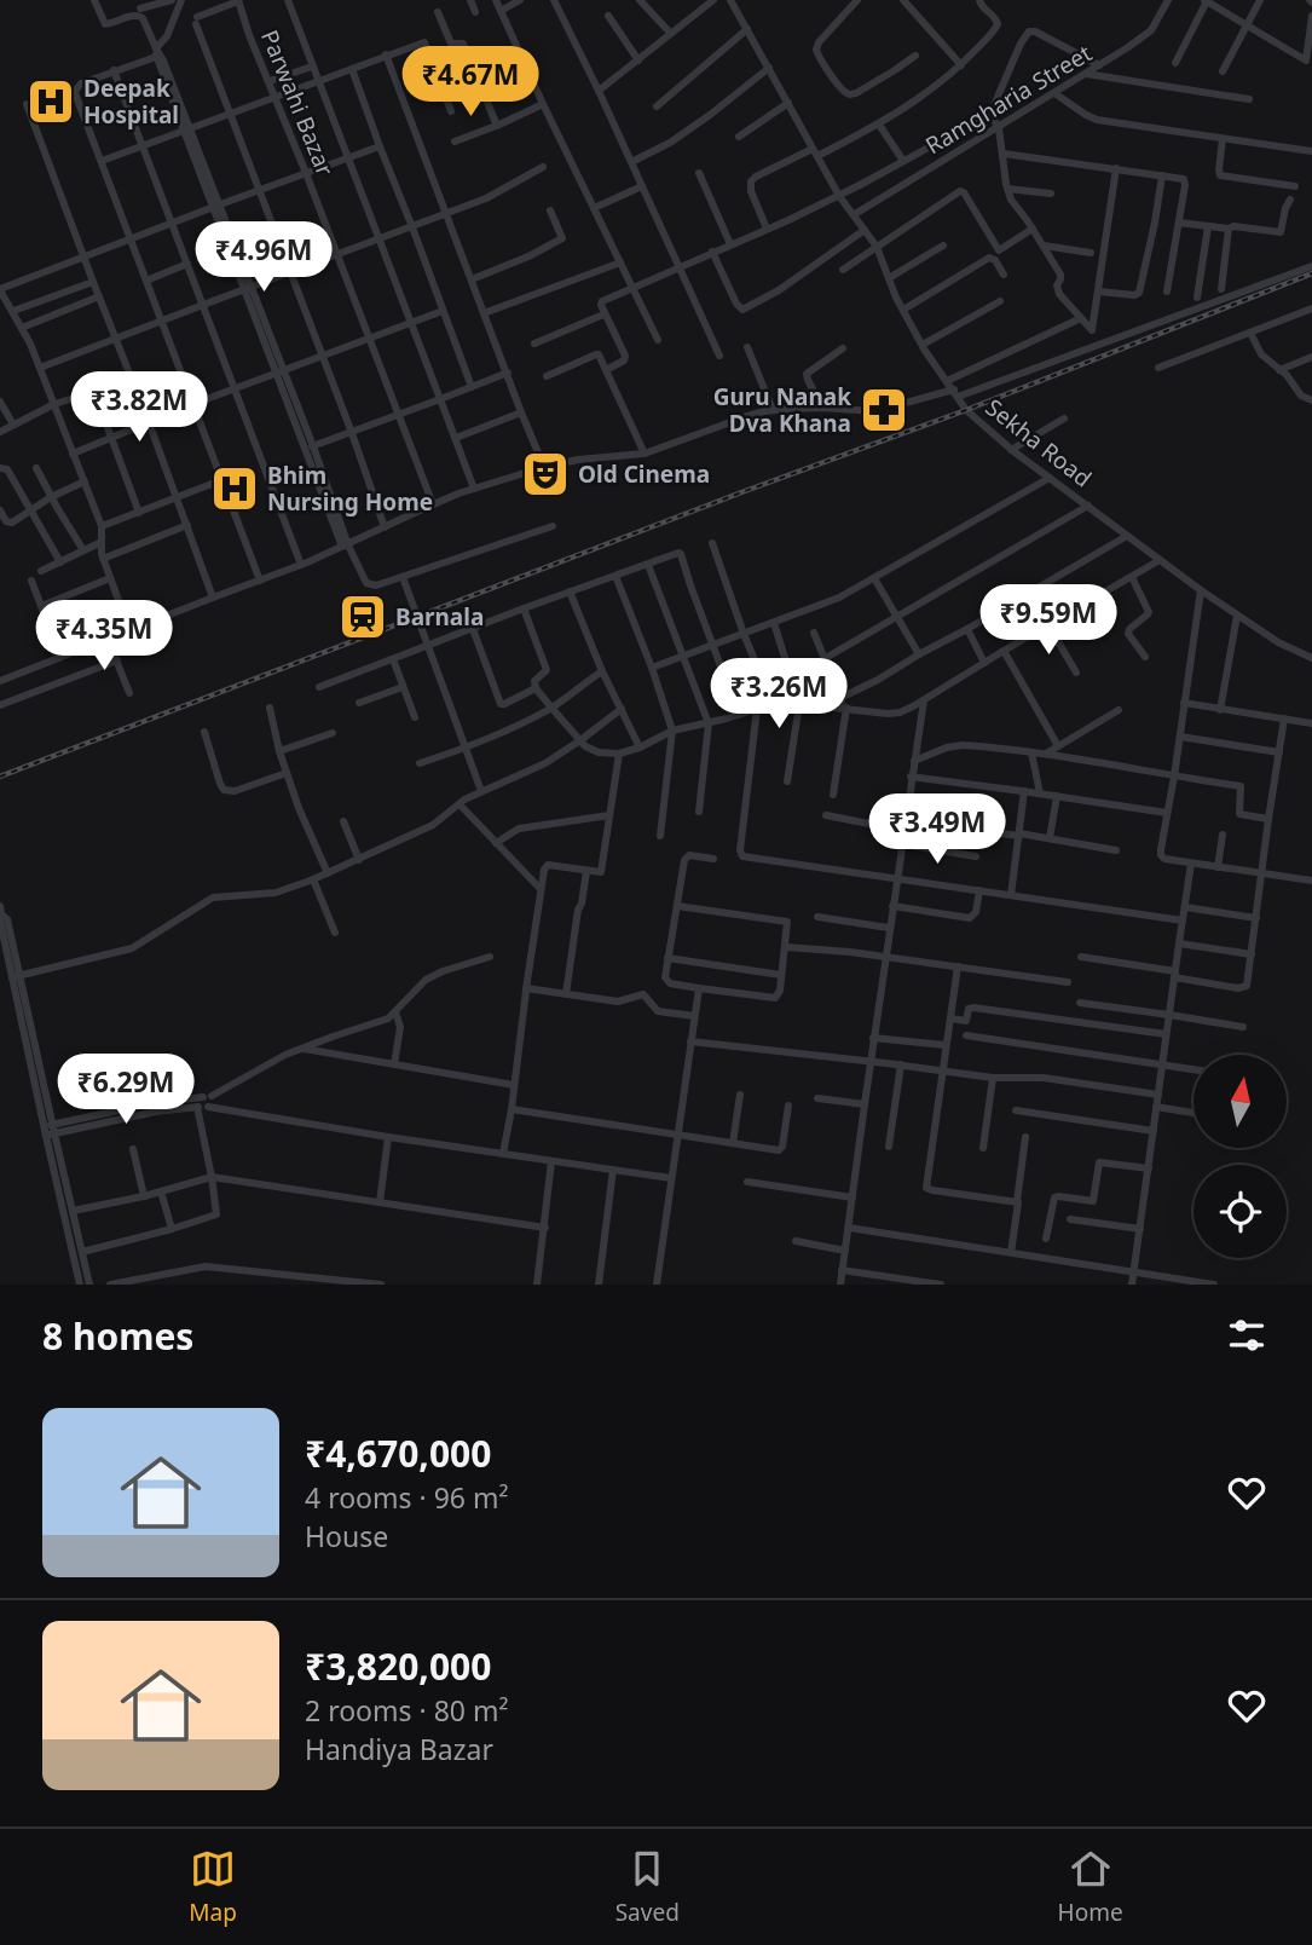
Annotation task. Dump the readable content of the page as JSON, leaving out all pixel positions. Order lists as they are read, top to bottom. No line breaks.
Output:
{"streets":{"street":["Ramgharia Street","Parwahi Bazar","Sekha Road"]},"crossings":[["Ramgharia Street","Sekha Road"]],"places":{"hospital":["Deepak Hospital","Bhim Nursing Home"],"pharmacy":["Guru Nanak Dva Khana"],"theatre":["Old Cinema"],"station":["Barnala"]},"north":"top","page":{"price":["₹4.67M","₹4.96M","₹3.82M","₹9.59M","₹4.35M","₹3.26M","₹3.49M","₹6.29M"],"heading":"8 homes","list":[{"name":"₹4,670,000","note":"4 rooms · 96 m² · House"},{"name":"₹3,820,000","note":"2 rooms · 80 m² · Handiya Bazar"}],"tabs":["Map","Saved","Home"]}}
